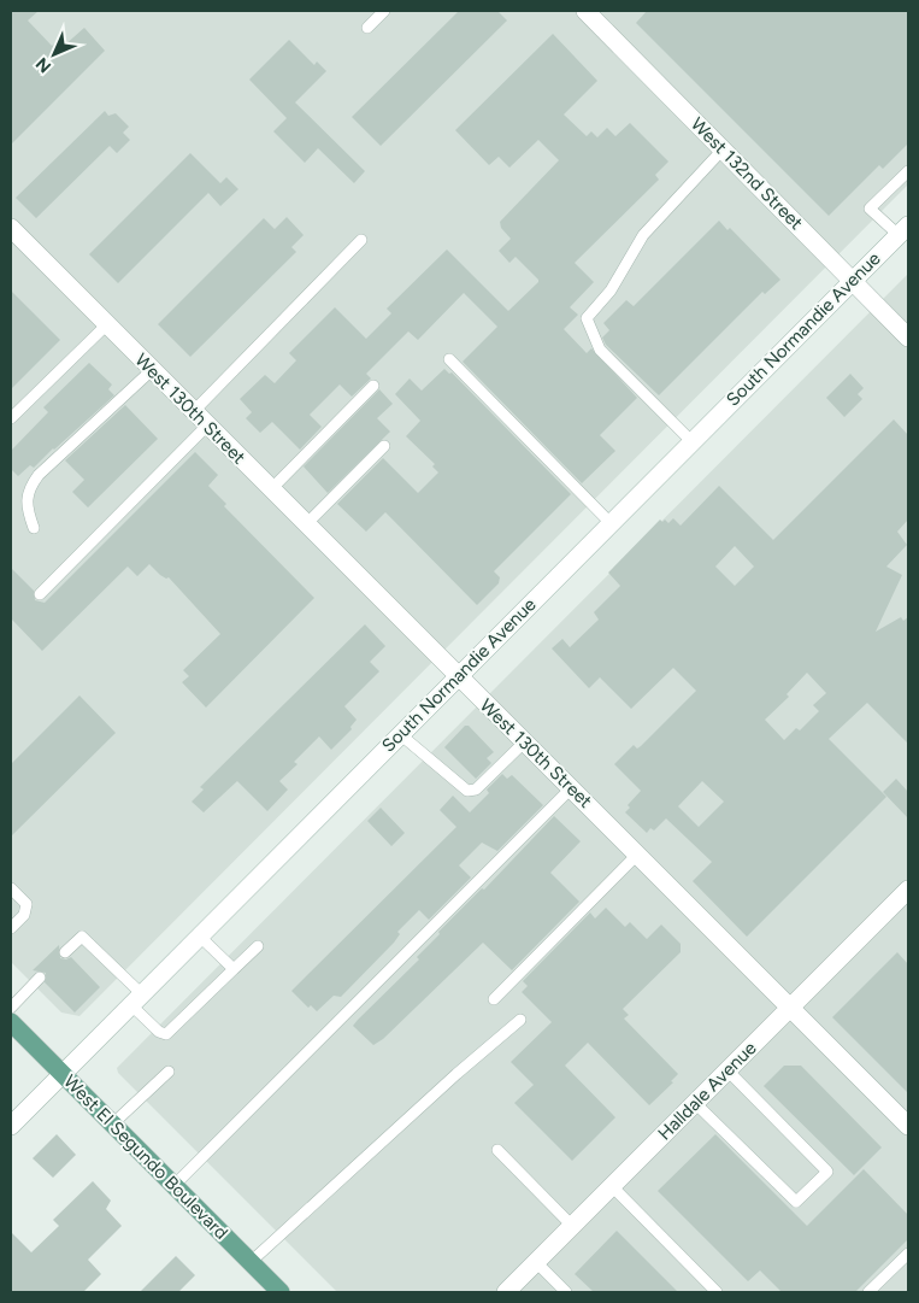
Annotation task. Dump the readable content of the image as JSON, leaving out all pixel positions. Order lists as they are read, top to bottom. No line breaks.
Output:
{"streets":{"main road":["West El Segundo Boulevard"],"street":["West 132nd Street","South Normandie Avenue","West 130th Street","Halldale Avenue"]},"crossings":[["West 132nd Street","South Normandie Avenue"],["South Normandie Avenue","West 130th Street"],["South Normandie Avenue","West El Segundo Boulevard"],["West 130th Street","Halldale Avenue"]],"north":"bottom left"}
